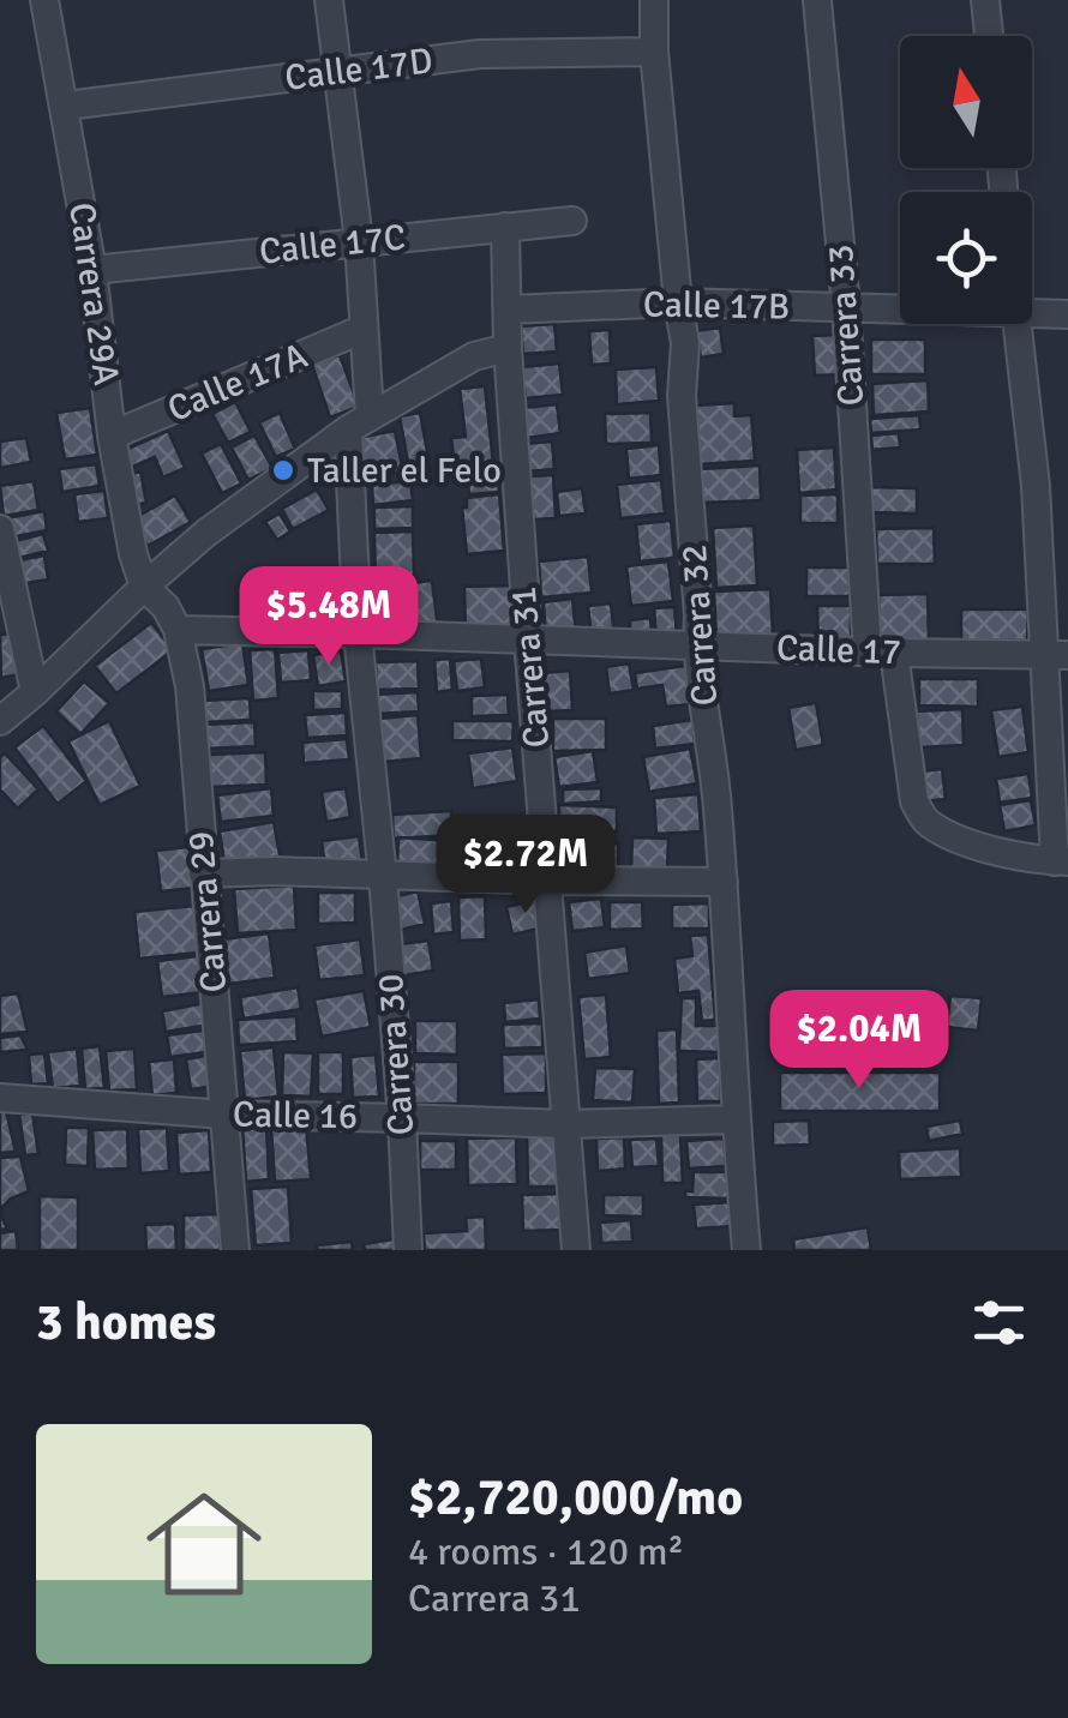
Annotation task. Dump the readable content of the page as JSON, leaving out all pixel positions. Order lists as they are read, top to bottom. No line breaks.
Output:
{"streets":{"street":["Calle 17D","Calle 17C","Carrera 29A","Calle 17B","Carrera 33","Calle 17A","Carrera 32","Calle 17","Carrera 31","Carrera 29","Carrera 30","Calle 16"]},"crossings":[["Calle 17D","Carrera 29A"],["Calle 17D","Carrera 32"],["Calle 17D","Carrera 30"],["Calle 17C","Carrera 29A"],["Calle 17C","Carrera 31"],["Calle 17C","Carrera 30"],["Carrera 29A","Calle 17A"],["Carrera 29A","Carrera 29"],["Calle 17B","Carrera 33"],["Calle 17B","Carrera 32"],["Calle 17B","Carrera 31"],["Carrera 33","Calle 17"],["Calle 17A","Carrera 30"],["Carrera 32","Calle 17"],["Carrera 32","Calle 16"],["Calle 17","Carrera 31"],["Calle 17","Carrera 29"],["Calle 17","Carrera 30"],["Carrera 31","Calle 16"],["Carrera 29","Calle 16"],["Carrera 30","Calle 16"]],"places":["Taller el Felo"],"north":"top","page":{"price":["$5.48M","$2.72M","$2.04M"],"heading":"3 homes","list":[{"name":"$2,720,000/mo","note":"4 rooms · 120 m² · Carrera 31"}]}}
